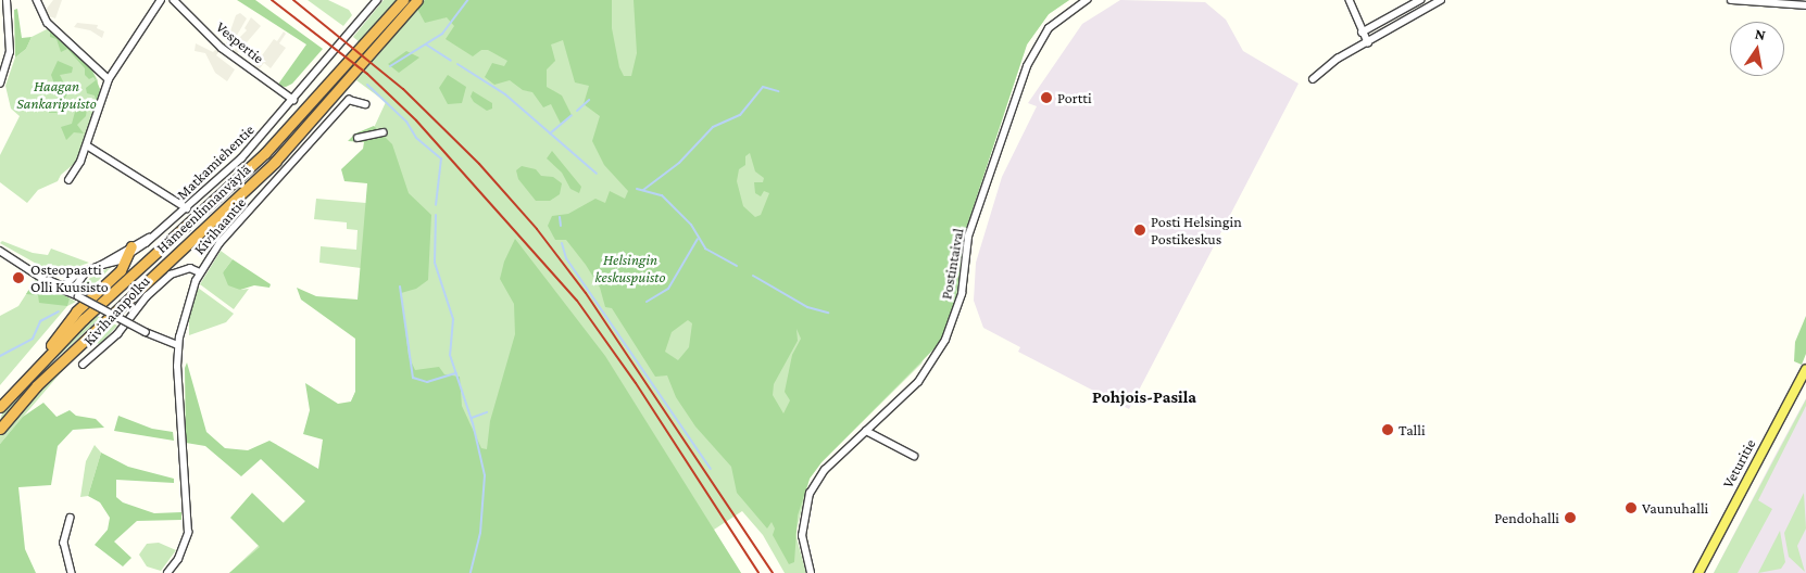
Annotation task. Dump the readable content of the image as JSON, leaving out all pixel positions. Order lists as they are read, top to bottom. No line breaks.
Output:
{"streets":{"highway":["Hämeenlinnanväylä"],"main road":["Veturitie"],"street":["Vespertie","Matkamiehentie","Kivihaantie","Postintaival","Kivihaanpolku"]},"crossings":[["Vespertie","Matkamiehentie"],["Kivihaantie","Kivihaanpolku"]],"districts":["Pohjois-Pasila"],"parks":["Haagan Sankaripuisto","Helsingin keskuspuisto"],"places":["Portti","Posti Helsingin Postikeskus","Osteopaatti Olli Kuusisto","Talli","Vaunuhalli","Pendohalli"],"north":"top"}
